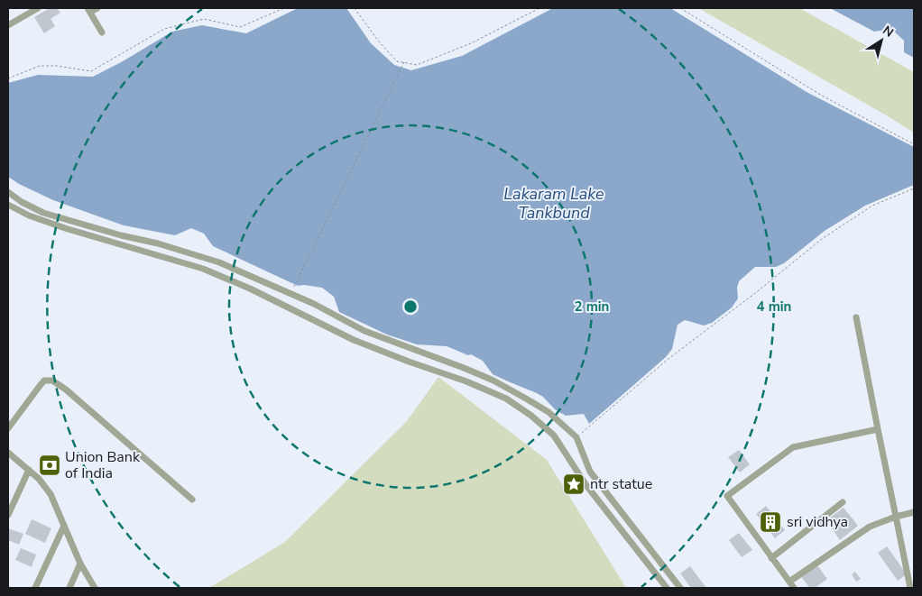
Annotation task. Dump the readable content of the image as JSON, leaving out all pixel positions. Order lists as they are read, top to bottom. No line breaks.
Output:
{"water":["Lakaram Lake Tankbund"],"places":{"bank":["Union Bank of India"],"place":["ntr statue"],"building":["sri vidhya"]},"north":"top right","rings":["2 min","4 min"]}
